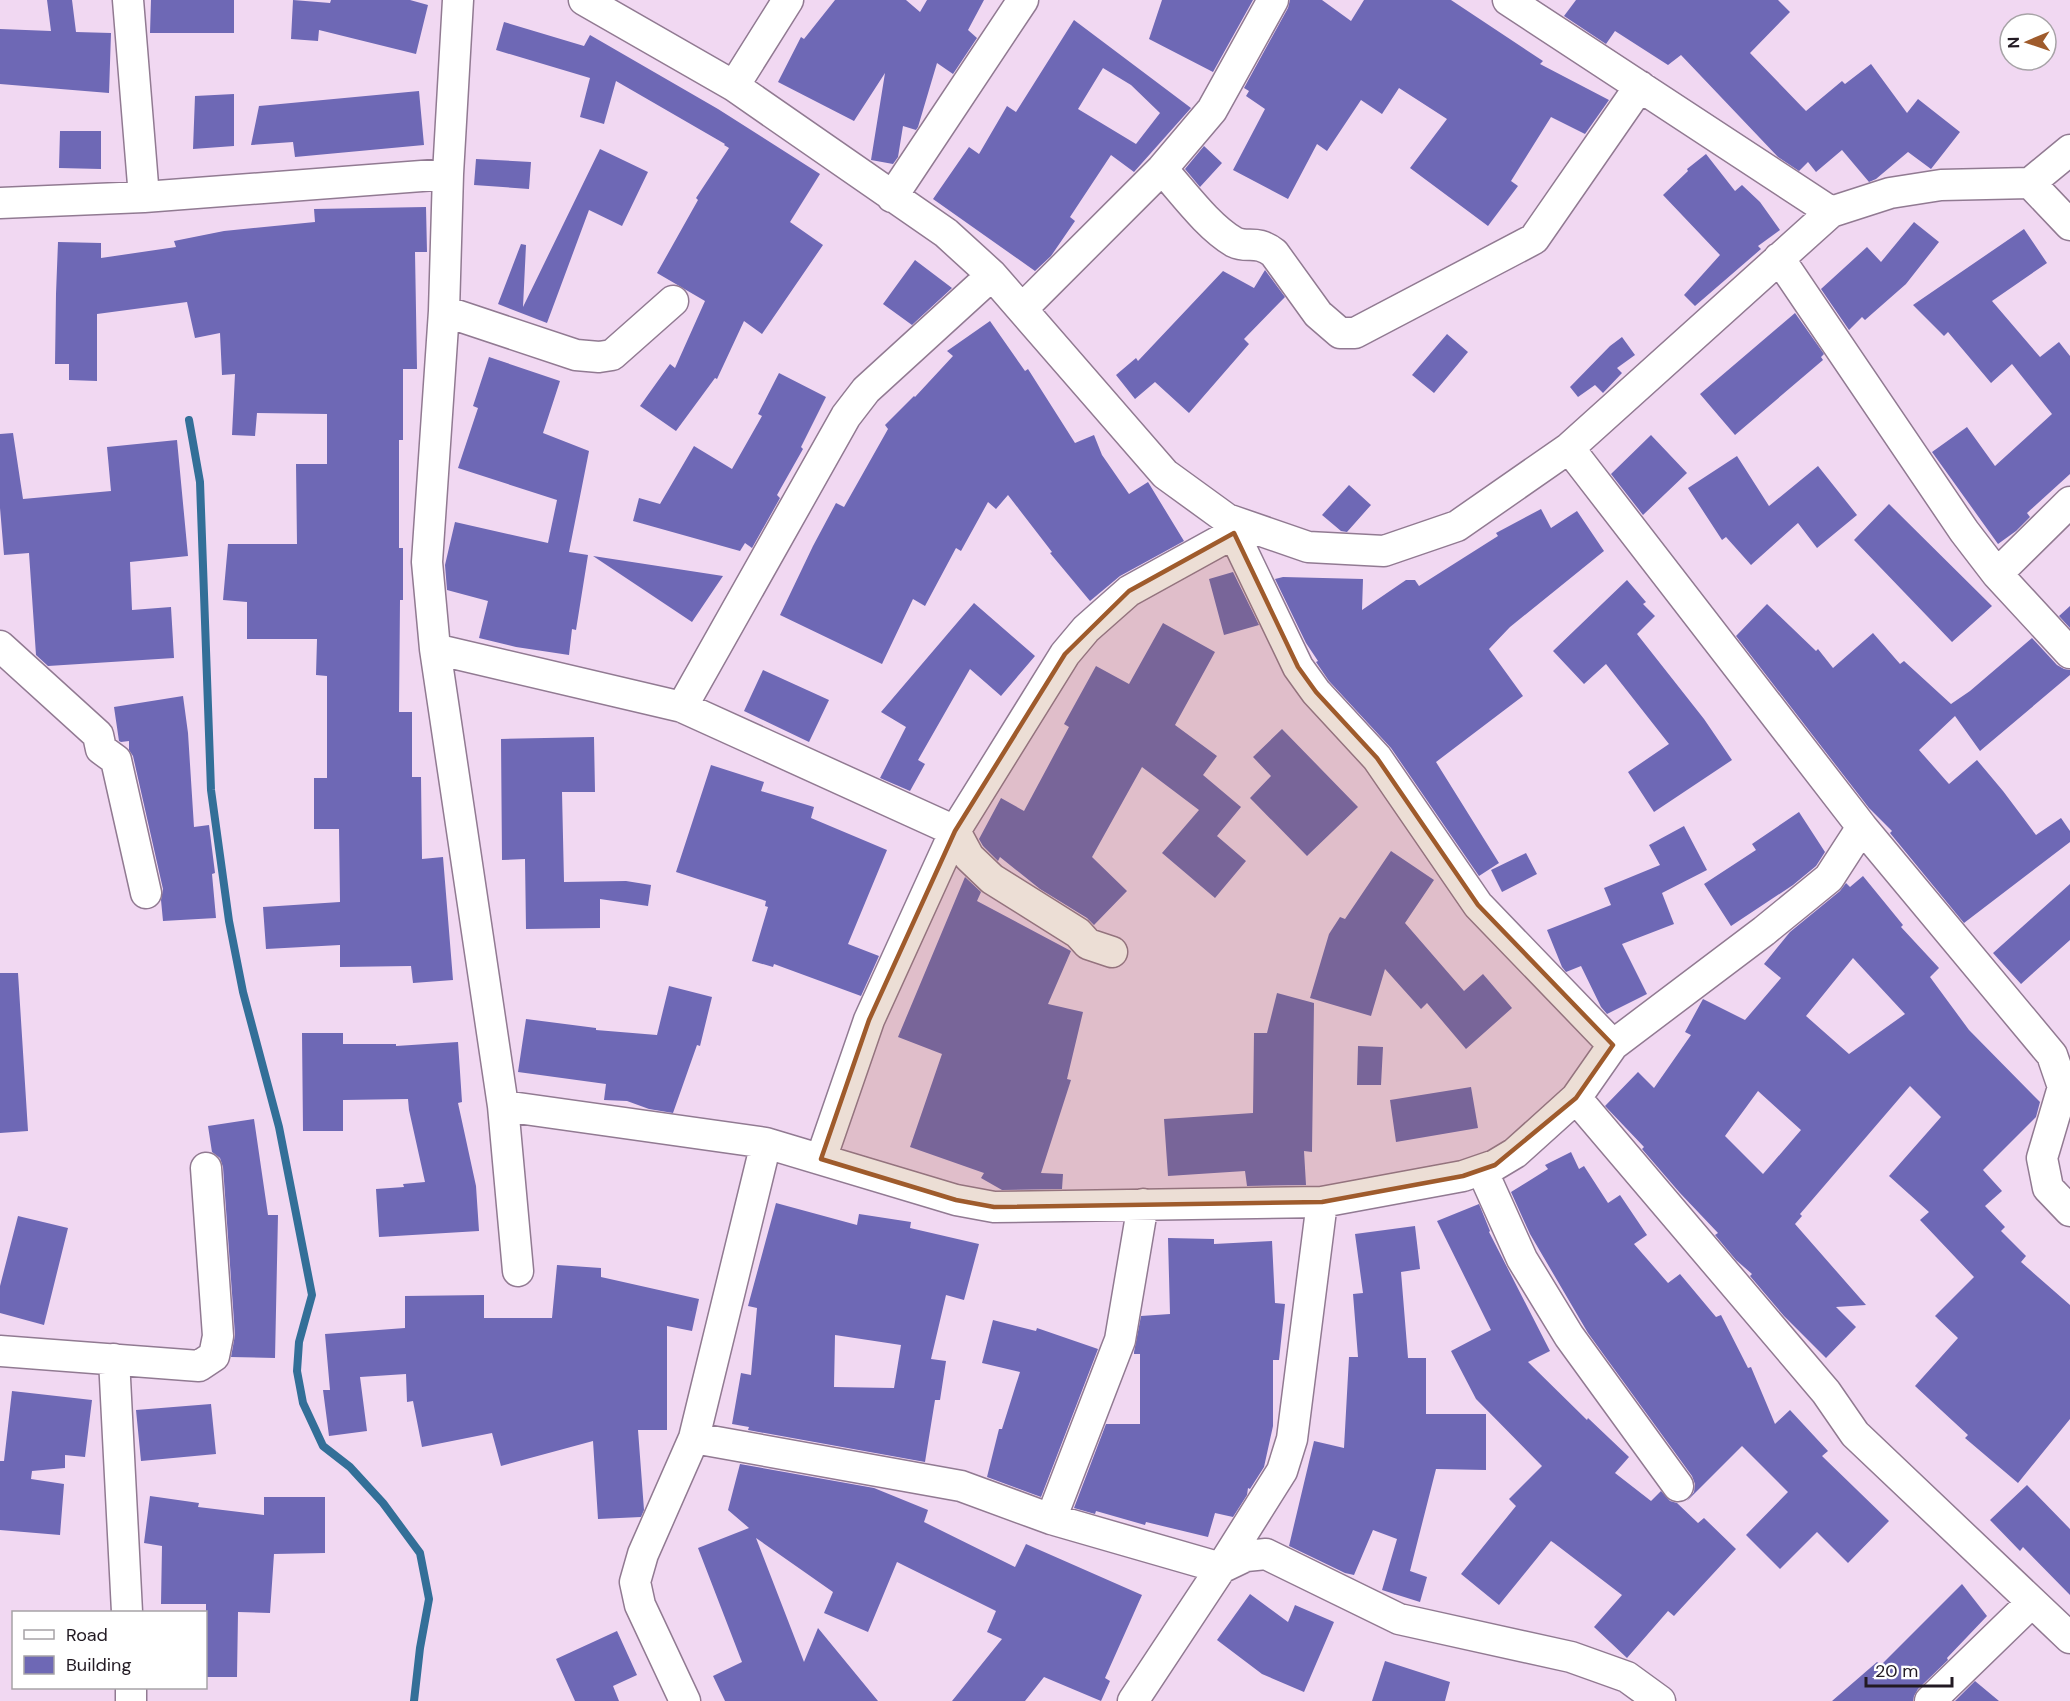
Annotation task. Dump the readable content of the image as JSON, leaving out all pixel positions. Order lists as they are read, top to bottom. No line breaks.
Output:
{"legend":["Road","Building"],"scale_bar":"20 m","north":"left"}
